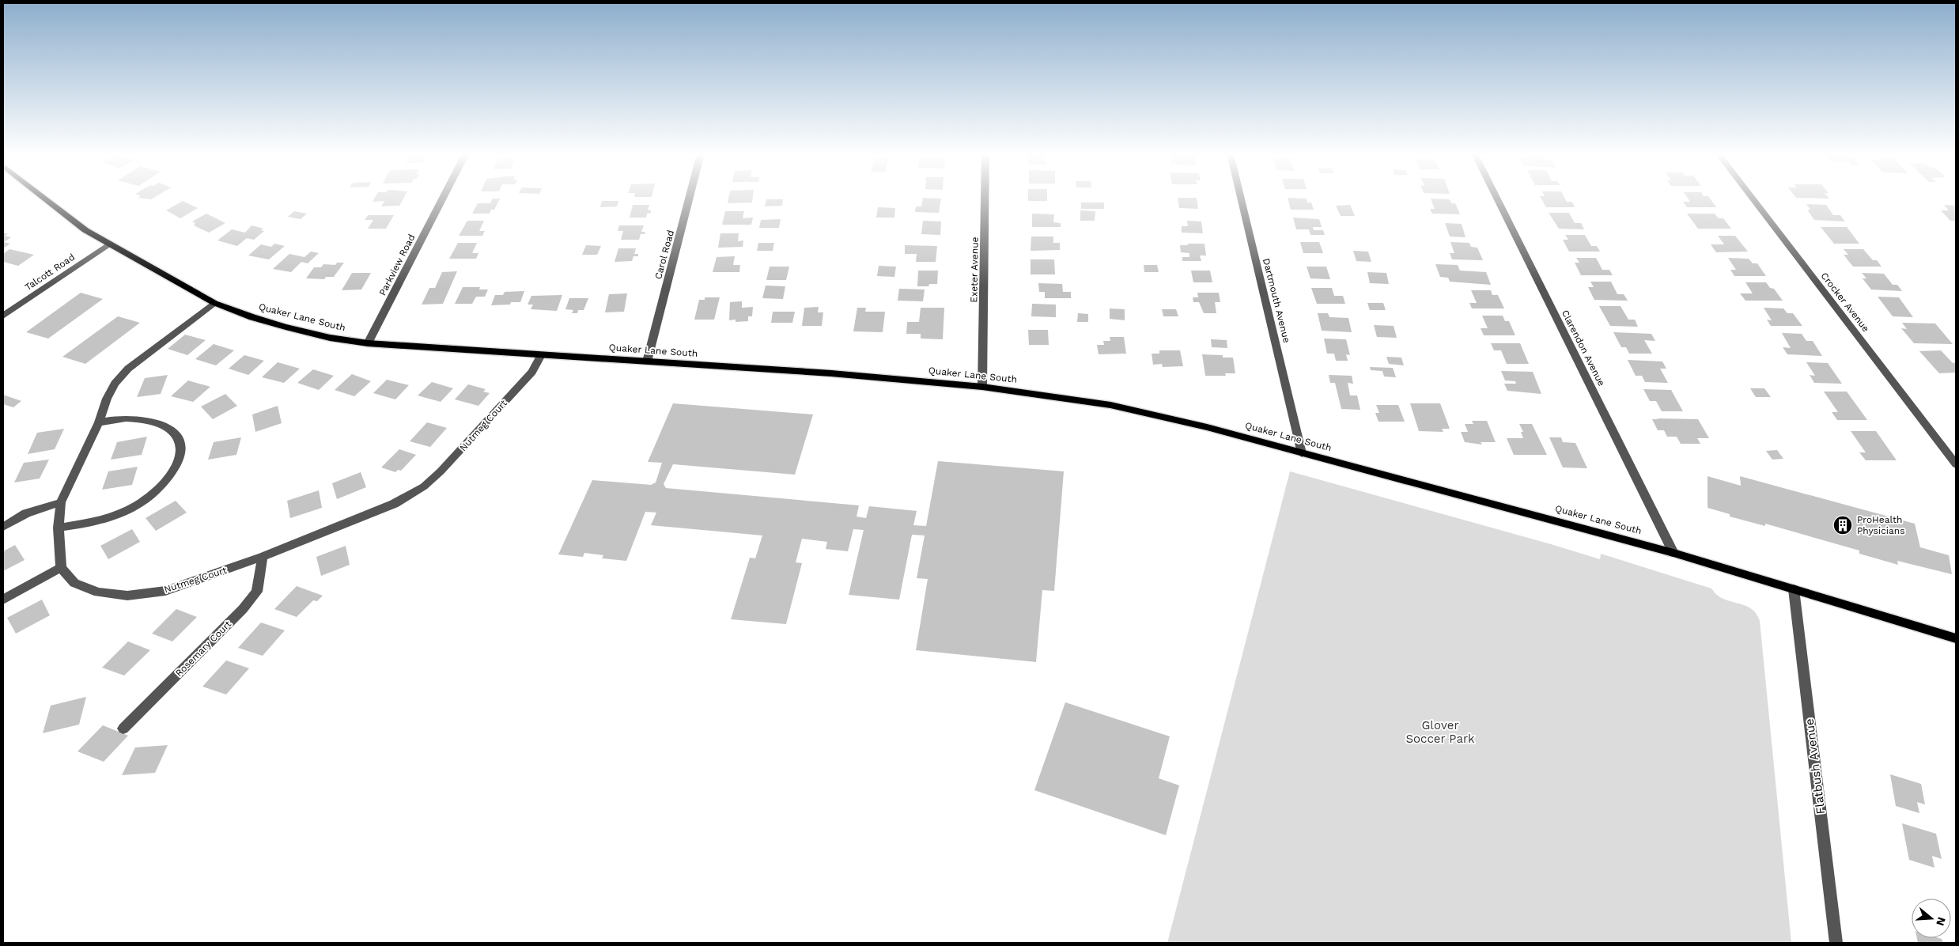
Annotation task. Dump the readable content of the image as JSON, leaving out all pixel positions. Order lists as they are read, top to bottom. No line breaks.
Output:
{"streets":{"main road":["Quaker Lane South"],"street":["Carol Road","Parkview Road","Exeter Avenue","Talcott Road","Dartmouth Avenue","Crocker Avenue","Clarendon Avenue","Nutmeg Court","Rosemary Court","Flatbush Avenue"]},"crossings":[["Carol Road","Quaker Lane South"],["Parkview Road","Quaker Lane South"],["Exeter Avenue","Quaker Lane South"],["Talcott Road","Quaker Lane South"],["Dartmouth Avenue","Quaker Lane South"],["Quaker Lane South","Clarendon Avenue"],["Quaker Lane South","Nutmeg Court"],["Quaker Lane South","Flatbush Avenue"],["Nutmeg Court","Rosemary Court"]],"parks":["Glover Soccer Park"],"places":{"building":["ProHealth Physicians"]},"north":"right"}
